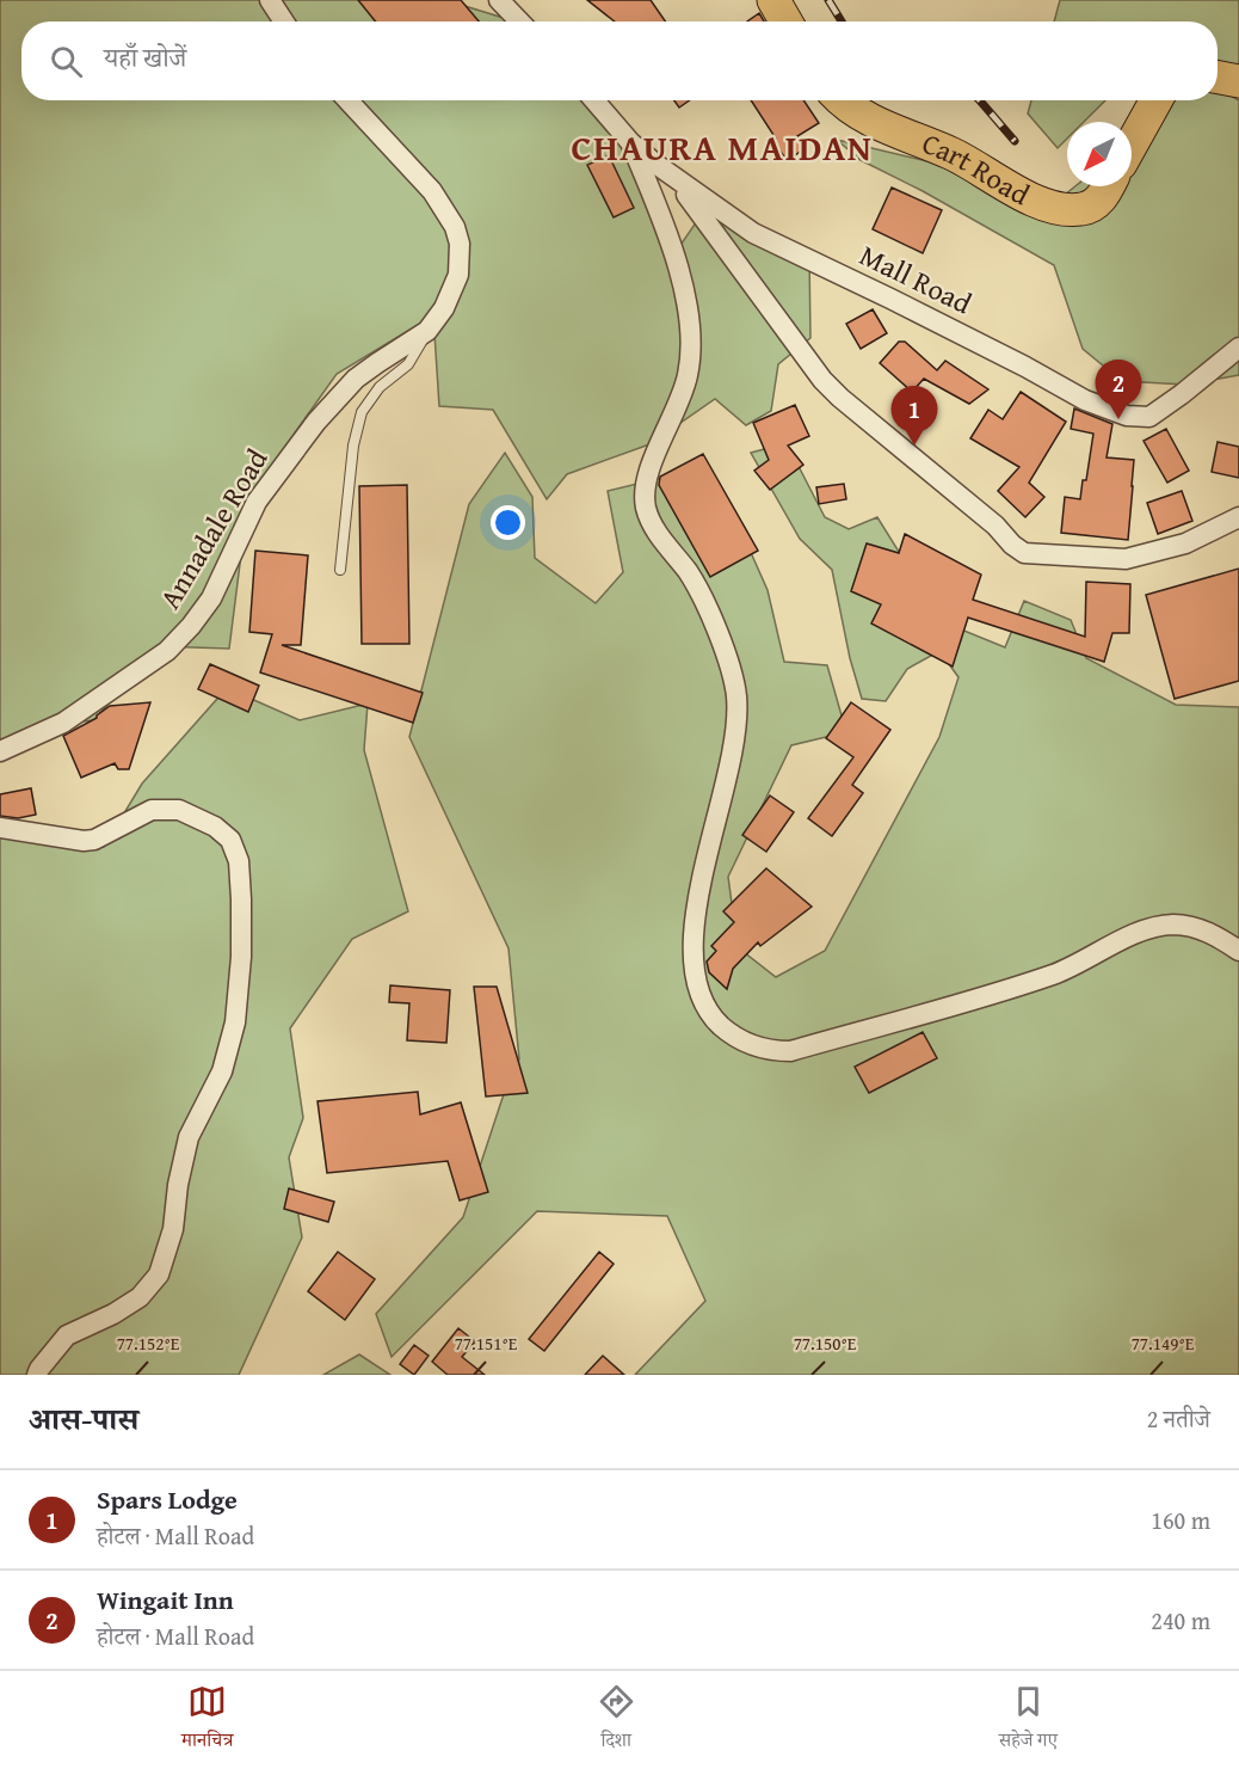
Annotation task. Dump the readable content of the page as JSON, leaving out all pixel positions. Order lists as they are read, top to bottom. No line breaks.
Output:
{"streets":{"main road":["Cart Road"],"street":["Mall Road","Annadale Road"]},"districts":["CHAURA MAIDAN"],"north":"bottom left","page":{"search":"यहाँ खोजें","pins":["2","1"],"heading":["आस-पास","2 नतीजे"],"list":[{"mark":"1","name":"Spars Lodge","note":"होटल · Mall Road","value":"160 m"},{"mark":"2","name":"Wingait Inn","note":"होटल · Mall Road","value":"240 m"}],"nav":["मानचित्र","दिशा","सहेजे गए"]},"coordinates":["77.152°E","77.151°E","77.150°E","77.149°E"]}
